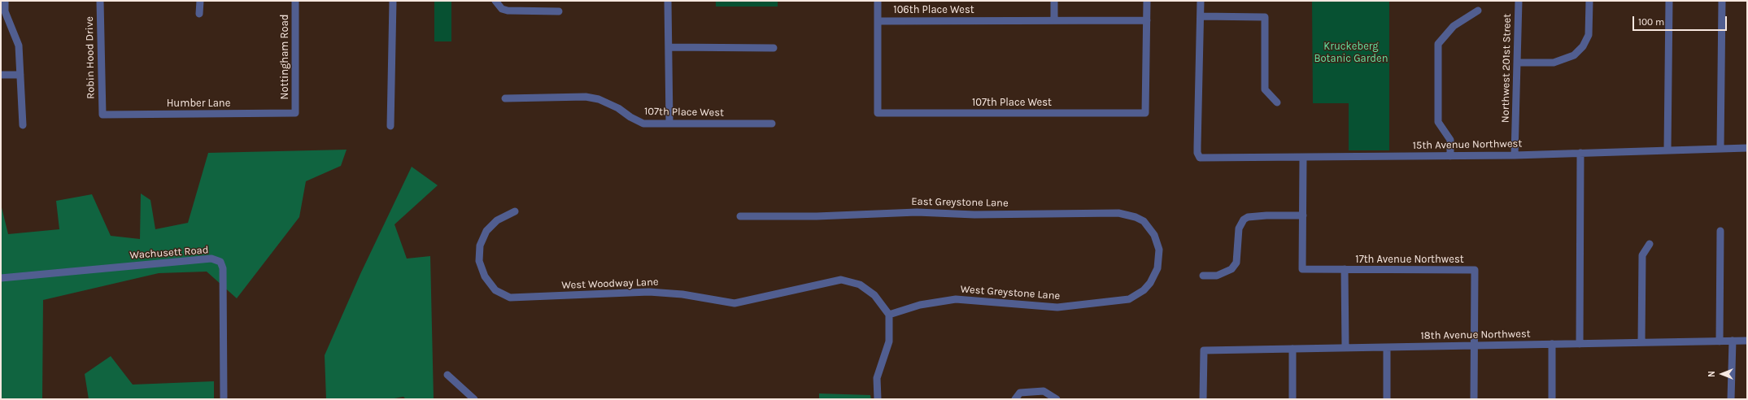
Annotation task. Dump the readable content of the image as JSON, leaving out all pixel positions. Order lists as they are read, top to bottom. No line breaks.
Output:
{"streets":{"street":["106th Place West","Nottingham Road","Robin Hood Drive","Northwest 201st Street","107th Place West","Humber Lane","15th Avenue Northwest","East Greystone Lane","Wachusett Road","17th Avenue Northwest","West Woodway Lane","West Greystone Lane","18th Avenue Northwest"]},"crossings":[["106th Place West","107th Place West"],["Nottingham Road","Humber Lane"],["Robin Hood Drive","Humber Lane"],["Northwest 201st Street","15th Avenue Northwest"],["East Greystone Lane","West Greystone Lane"],["17th Avenue Northwest","18th Avenue Northwest"],["West Woodway Lane","West Greystone Lane"]],"parks":["Kruckeberg Botanic Garden"],"scale_bar":"100 m","north":"left"}
